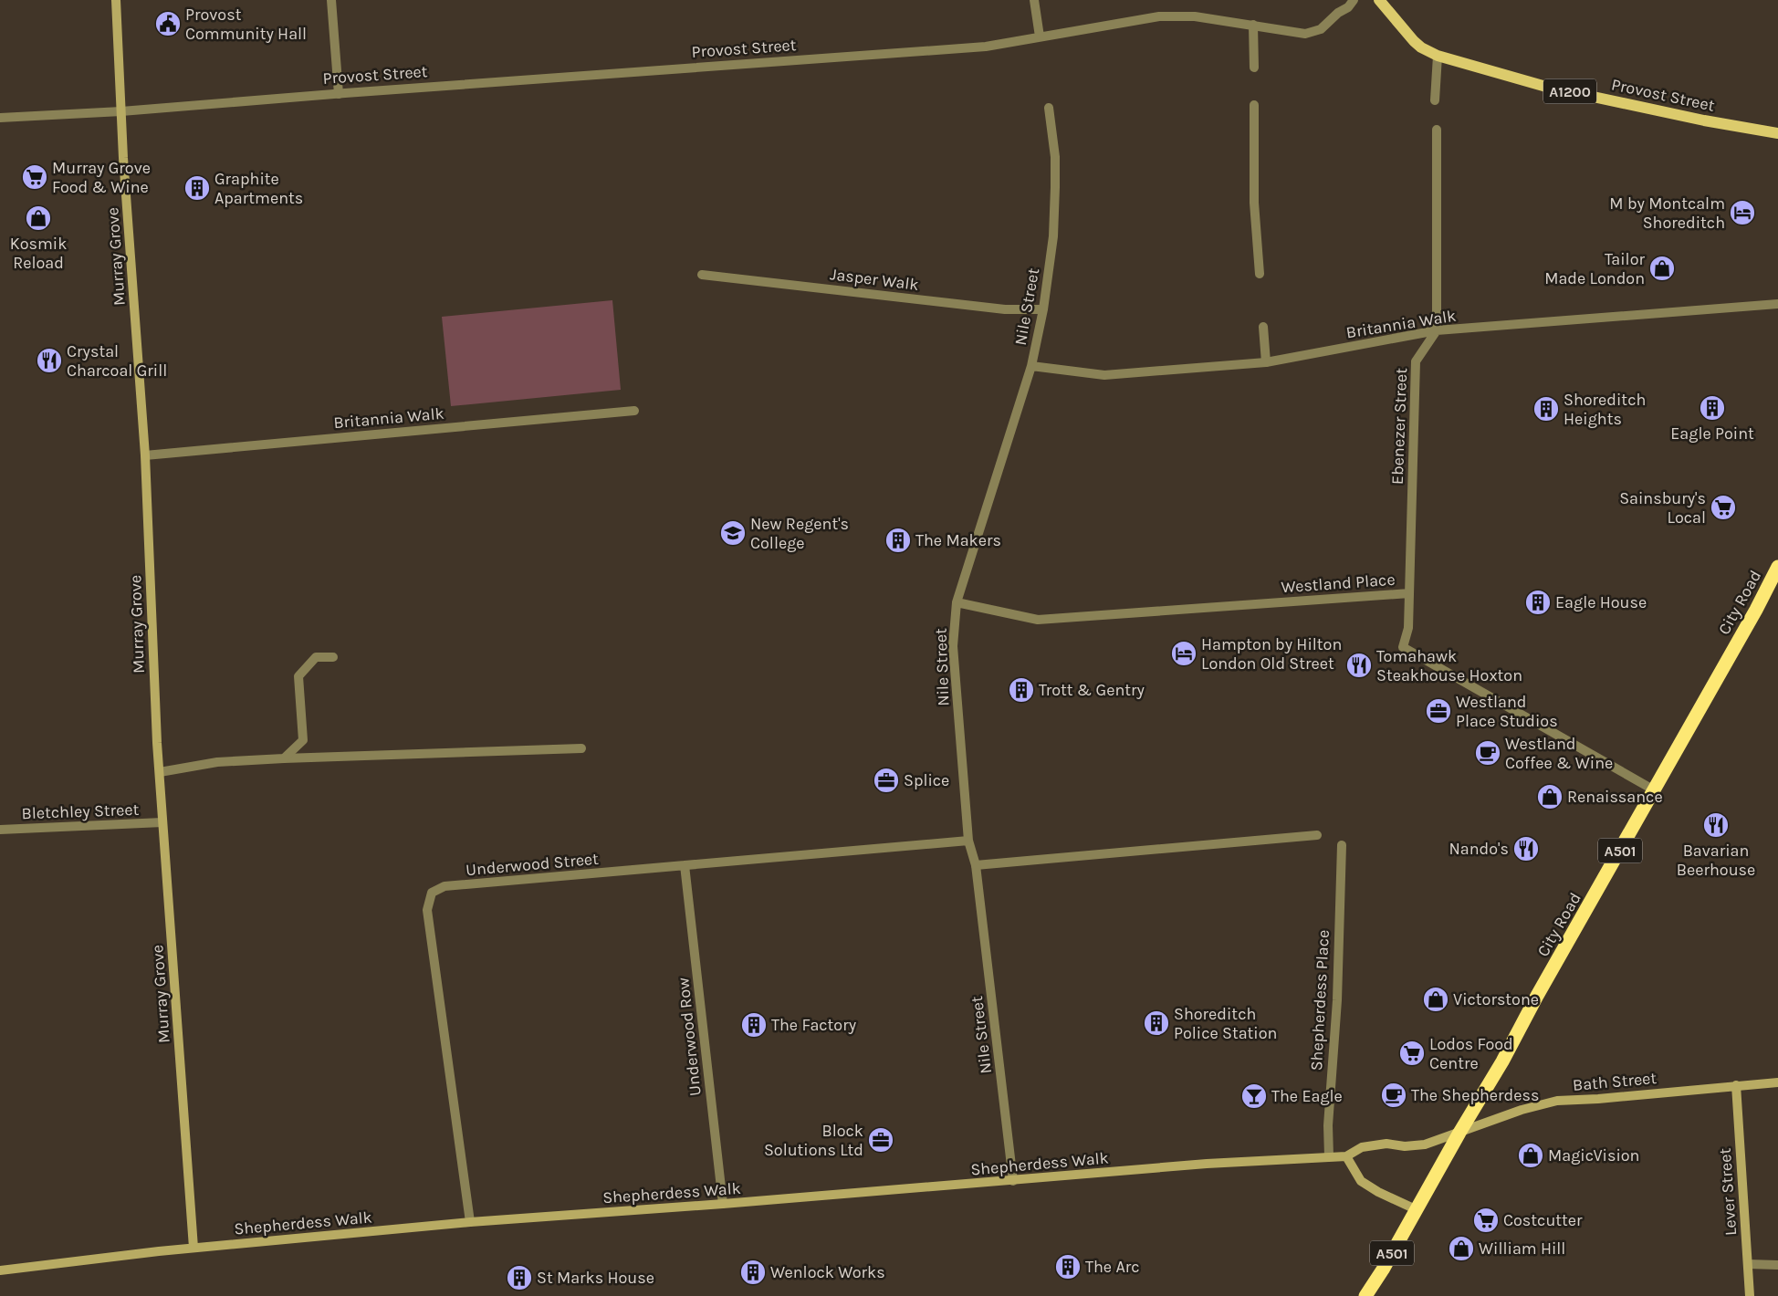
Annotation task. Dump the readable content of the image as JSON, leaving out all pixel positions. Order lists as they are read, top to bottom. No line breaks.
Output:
{"streets":{"highway":["City Road","A501"],"main road":["Provost Street","A1200","Murray Grove","Bath Street","Shepherdess Walk","Lever Street"],"street":["Jasper Walk","Nile Street","Britannia Walk","Ebenezer Street","Westland Place","Bletchley Street","Underwood Street","Shepherdess Place","Underwood Row"]},"crossings":[["Provost Street","A1200"],["Provost Street","Murray Grove"],["Murray Grove","Britannia Walk"],["Murray Grove","Bletchley Street"],["Murray Grove","Shepherdess Walk"],["Jasper Walk","Nile Street"],["Nile Street","Britannia Walk"],["Nile Street","Westland Place"],["Nile Street","Underwood Street"],["Nile Street","Shepherdess Walk"],["Britannia Walk","Ebenezer Street"],["Ebenezer Street","Westland Place"],["Westland Place","City Road"],["City Road","Bath Street"],["City Road","Shepherdess Walk"],["Underwood Street","Underwood Row"],["Underwood Street","Shepherdess Walk"],["Shepherdess Place","Shepherdess Walk"],["Underwood Row","Shepherdess Walk"],["Bath Street","Shepherdess Walk"],["Bath Street","Lever Street"]],"places":{"public building":["Provost Community Hall"],"supermarket":["Murray Grove Food & Wine","Sainsbury's Local","Lodos Food Centre","Costcutter"],"building":["Graphite Apartments","Eagle Point","Shoreditch Heights","The Makers","Eagle House","Trott & Gentry","Shoreditch Police Station","The Factory","The Arc","Wenlock Works","St Marks House"],"hotel":["M by Montcalm Shoreditch","Hampton by Hilton London Old Street"],"shop":["Kosmik Reload","Tailor Made London","Renaissance","Victorstone","MagicVision","William Hill"],"restaurant":["Crystal Charcoal Grill","Tomahawk Steakhouse Hoxton","Bavarian Beerhouse","Nando's"],"school or university":["New Regent's College"],"office":["Westland Place Studios","Splice","Block Solutions Ltd"],"cafe":["Westland Coffee & Wine","The Shepherdess"],"bar":["The Eagle"]}}
